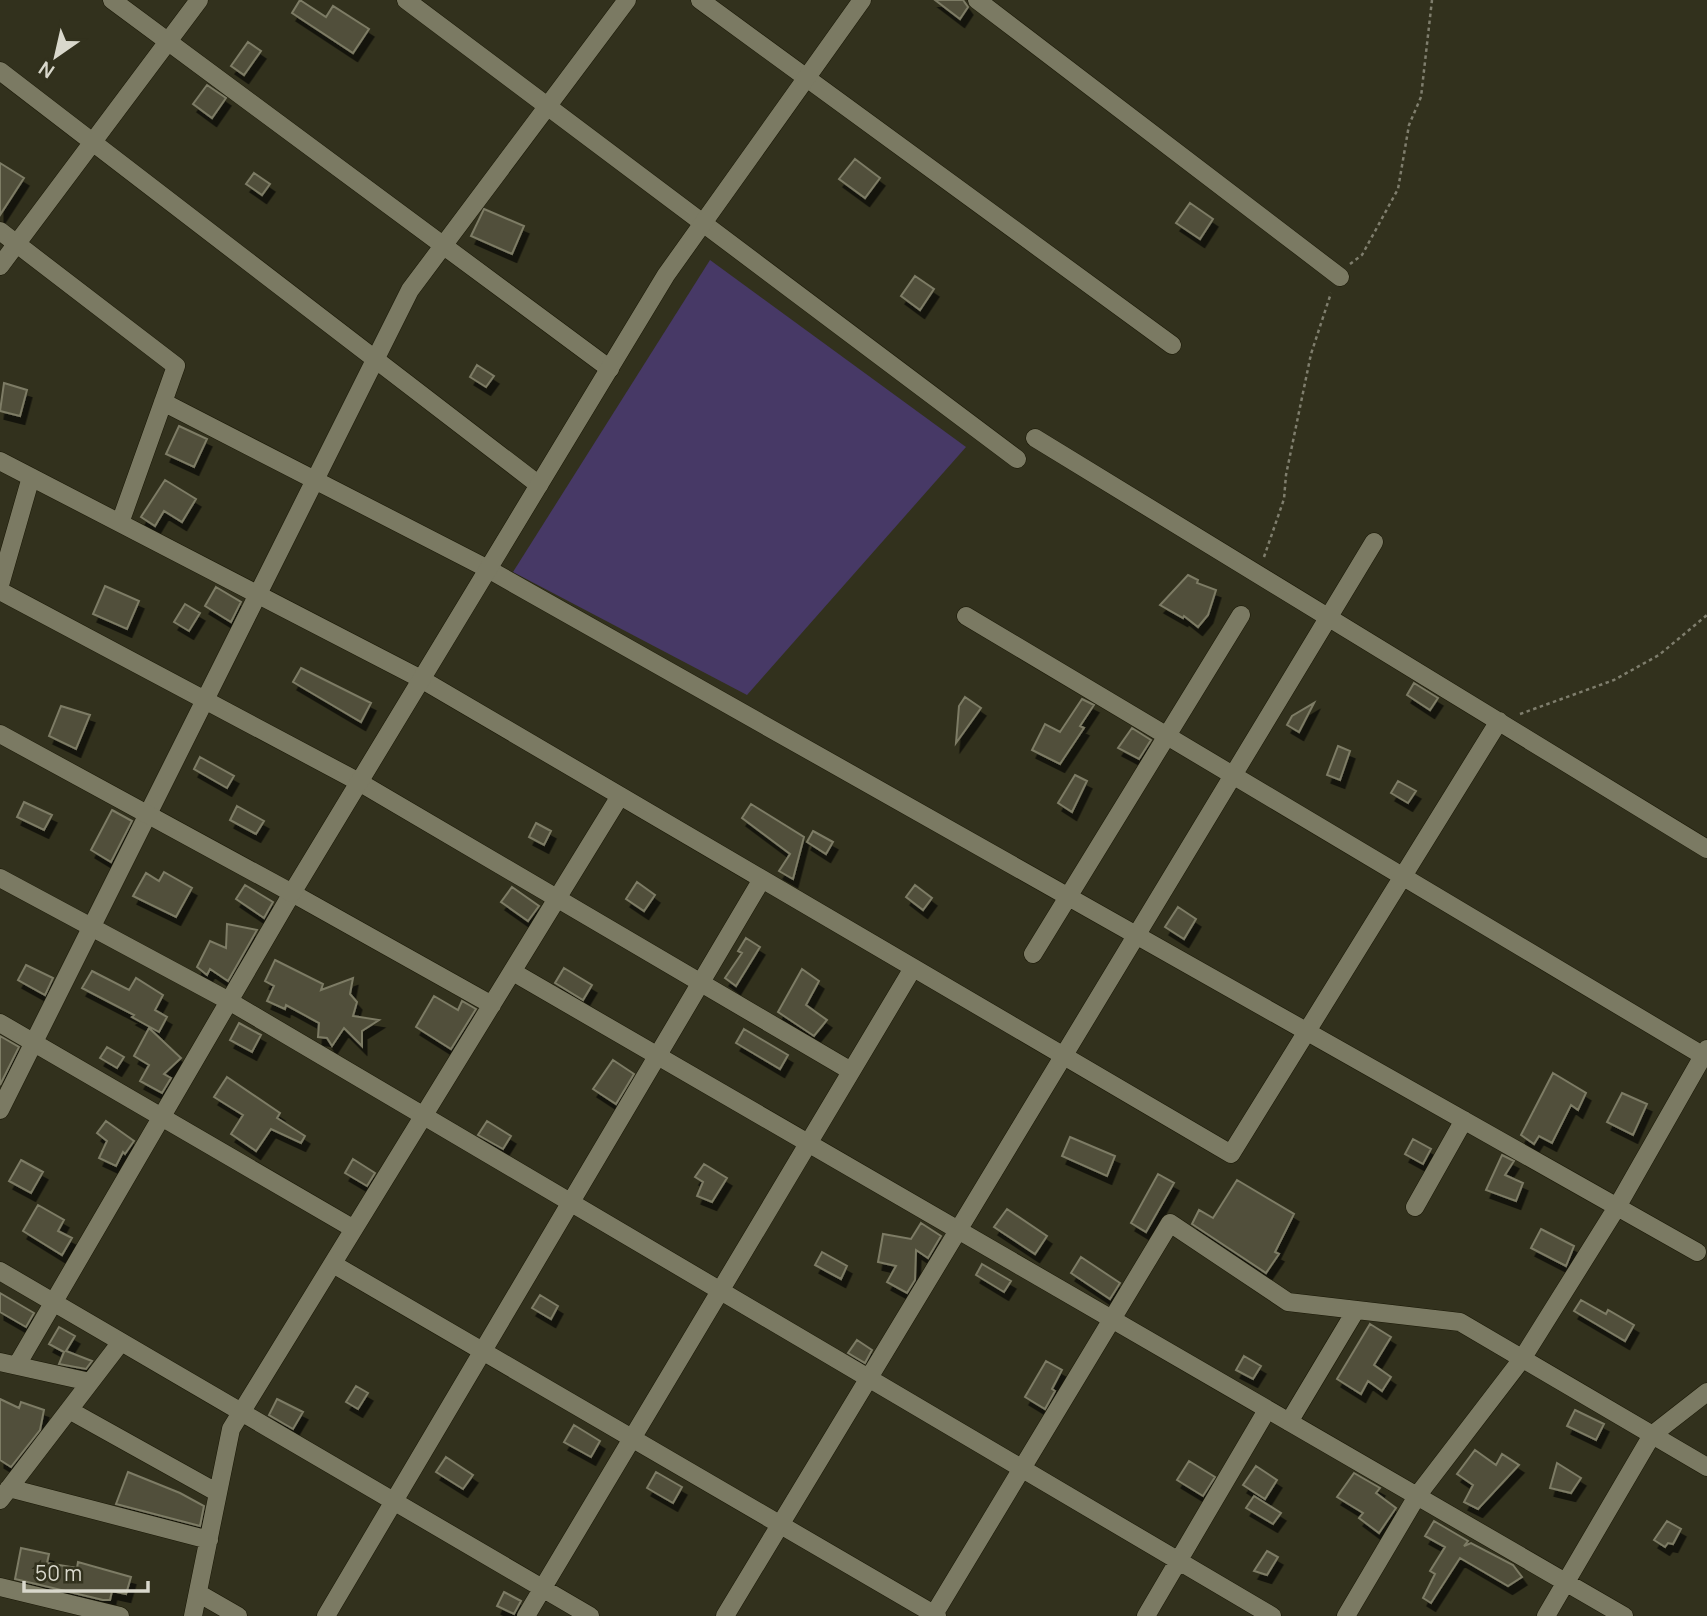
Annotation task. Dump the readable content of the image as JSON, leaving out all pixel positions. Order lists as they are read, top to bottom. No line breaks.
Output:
{"scale_bar":"50 m","north":"bottom left"}
